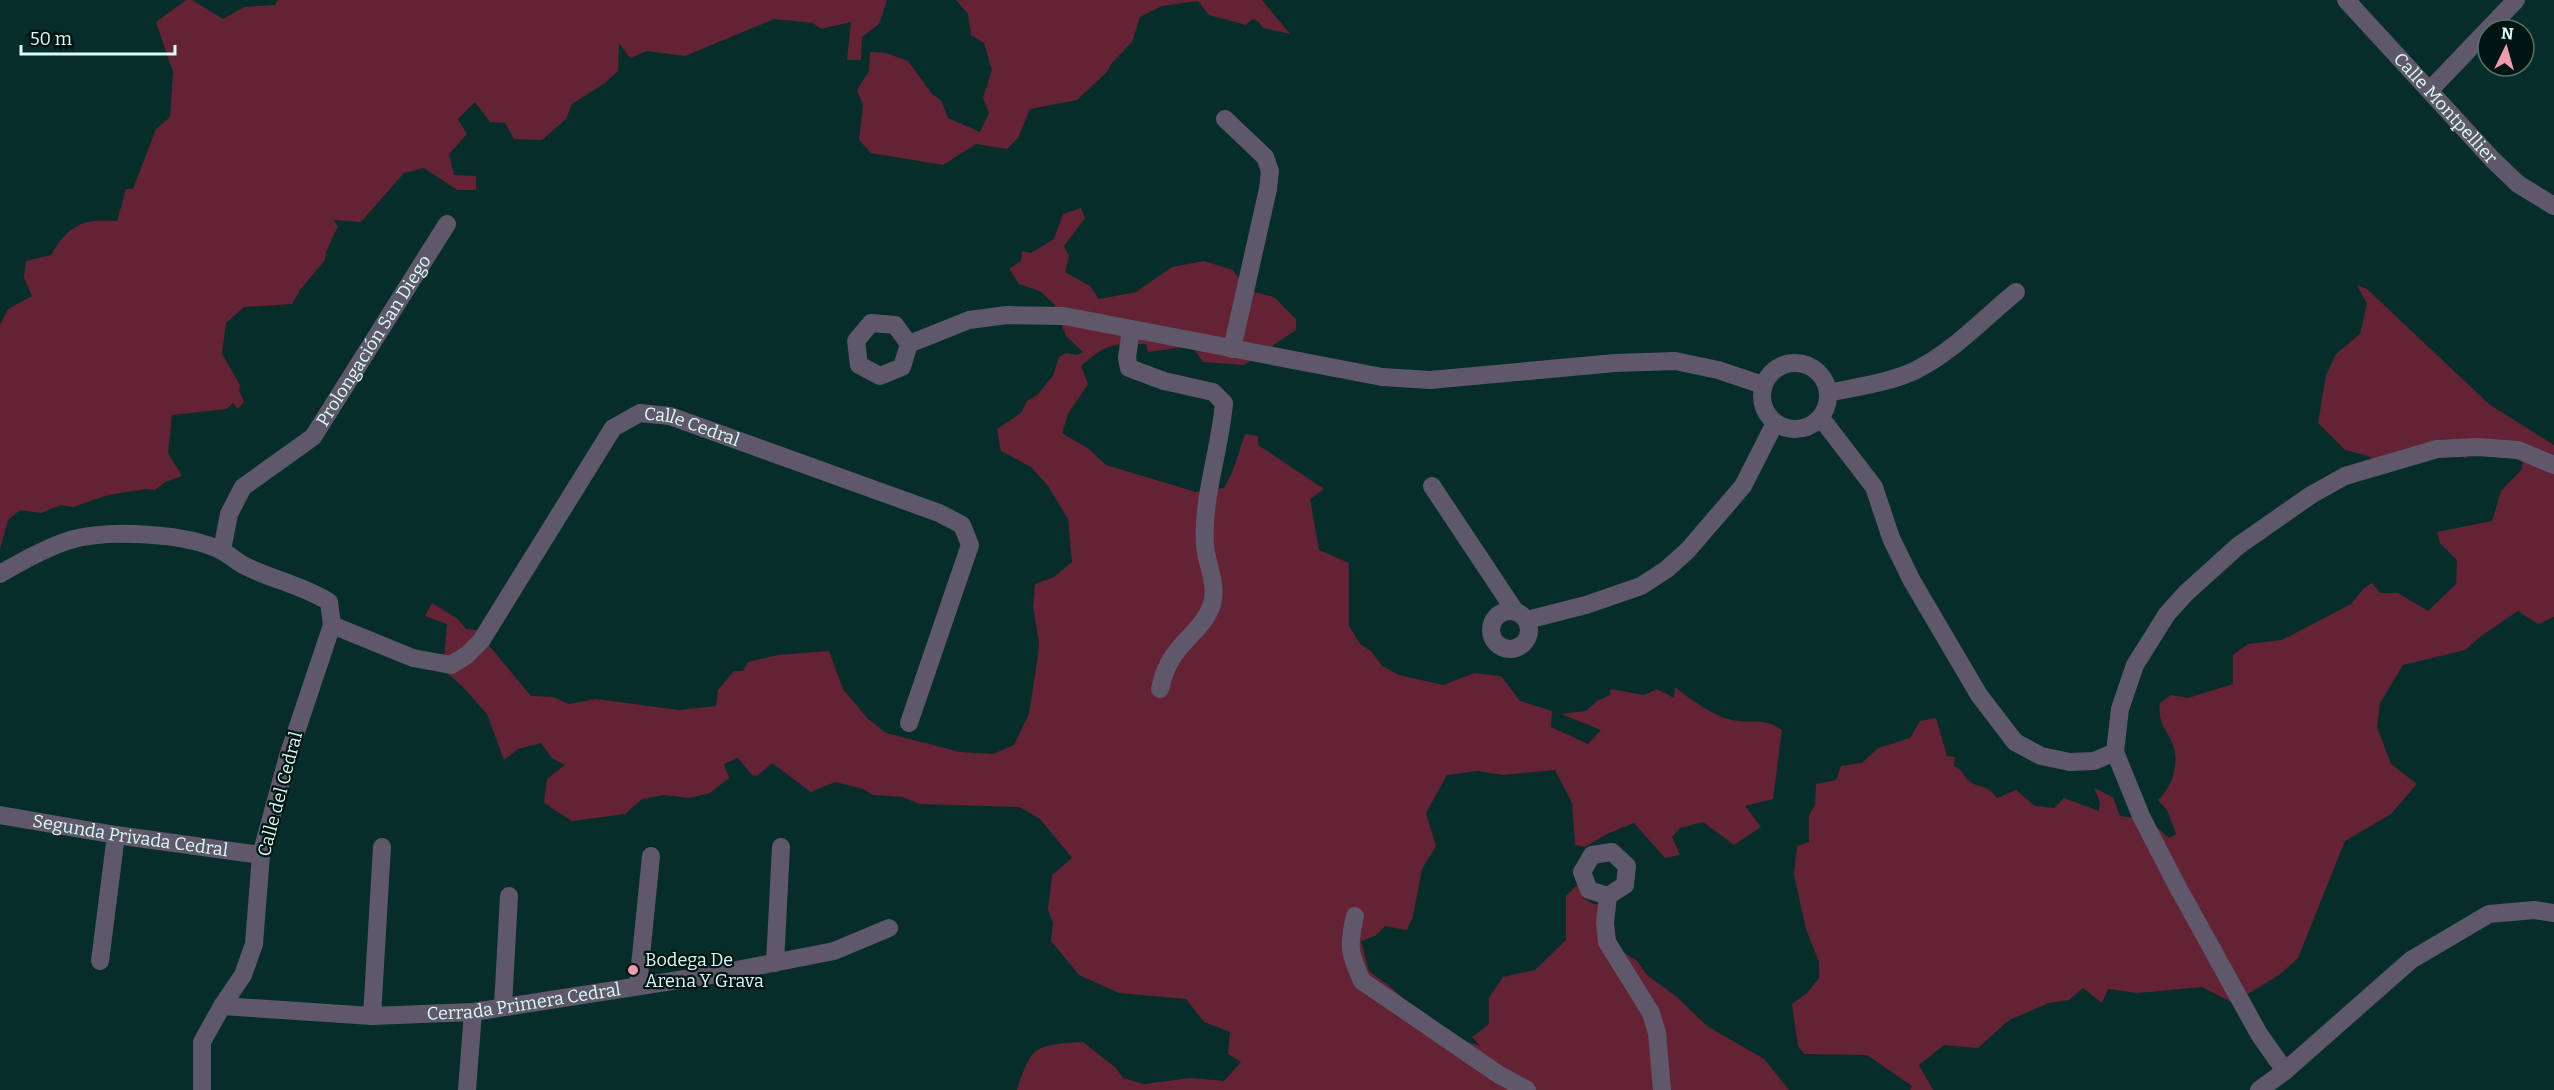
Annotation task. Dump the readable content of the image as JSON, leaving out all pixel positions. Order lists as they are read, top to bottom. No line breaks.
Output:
{"streets":{"street":["Calle Montpellier","Prolongación San Diego","Calle Cedral","Calle del Cedral","Segunda Privada Cedral","Cerrada Primera Cedral"]},"crossings":[["Calle Cedral","Calle del Cedral"],["Calle del Cedral","Segunda Privada Cedral"],["Calle del Cedral","Cerrada Primera Cedral"]],"places":["Bodega De Arena Y Grava"],"scale_bar":"50 m","north":"top"}
